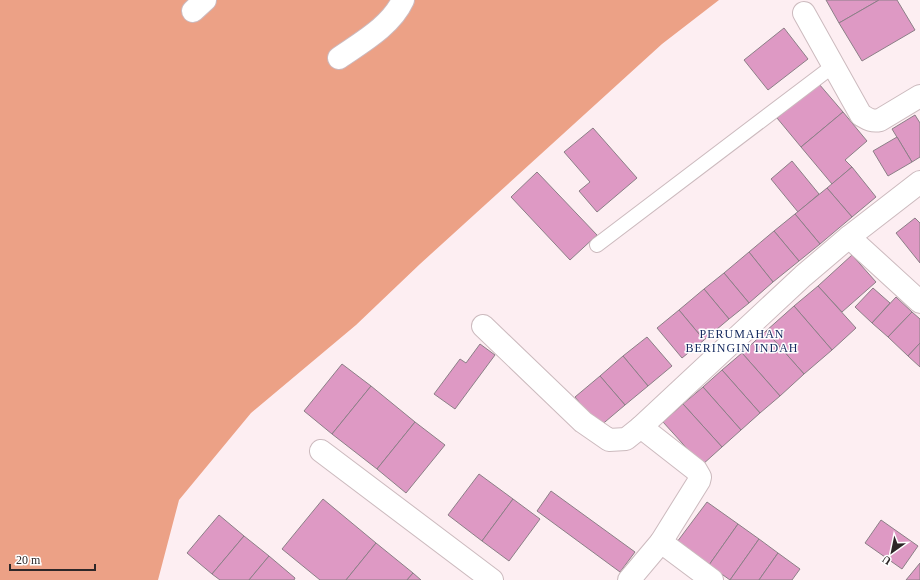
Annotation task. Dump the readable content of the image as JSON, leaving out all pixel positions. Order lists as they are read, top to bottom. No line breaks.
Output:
{"districts":["PERUMAHAN BERINGIN INDAH"],"scale_bar":"20 m","north":"bottom left"}
